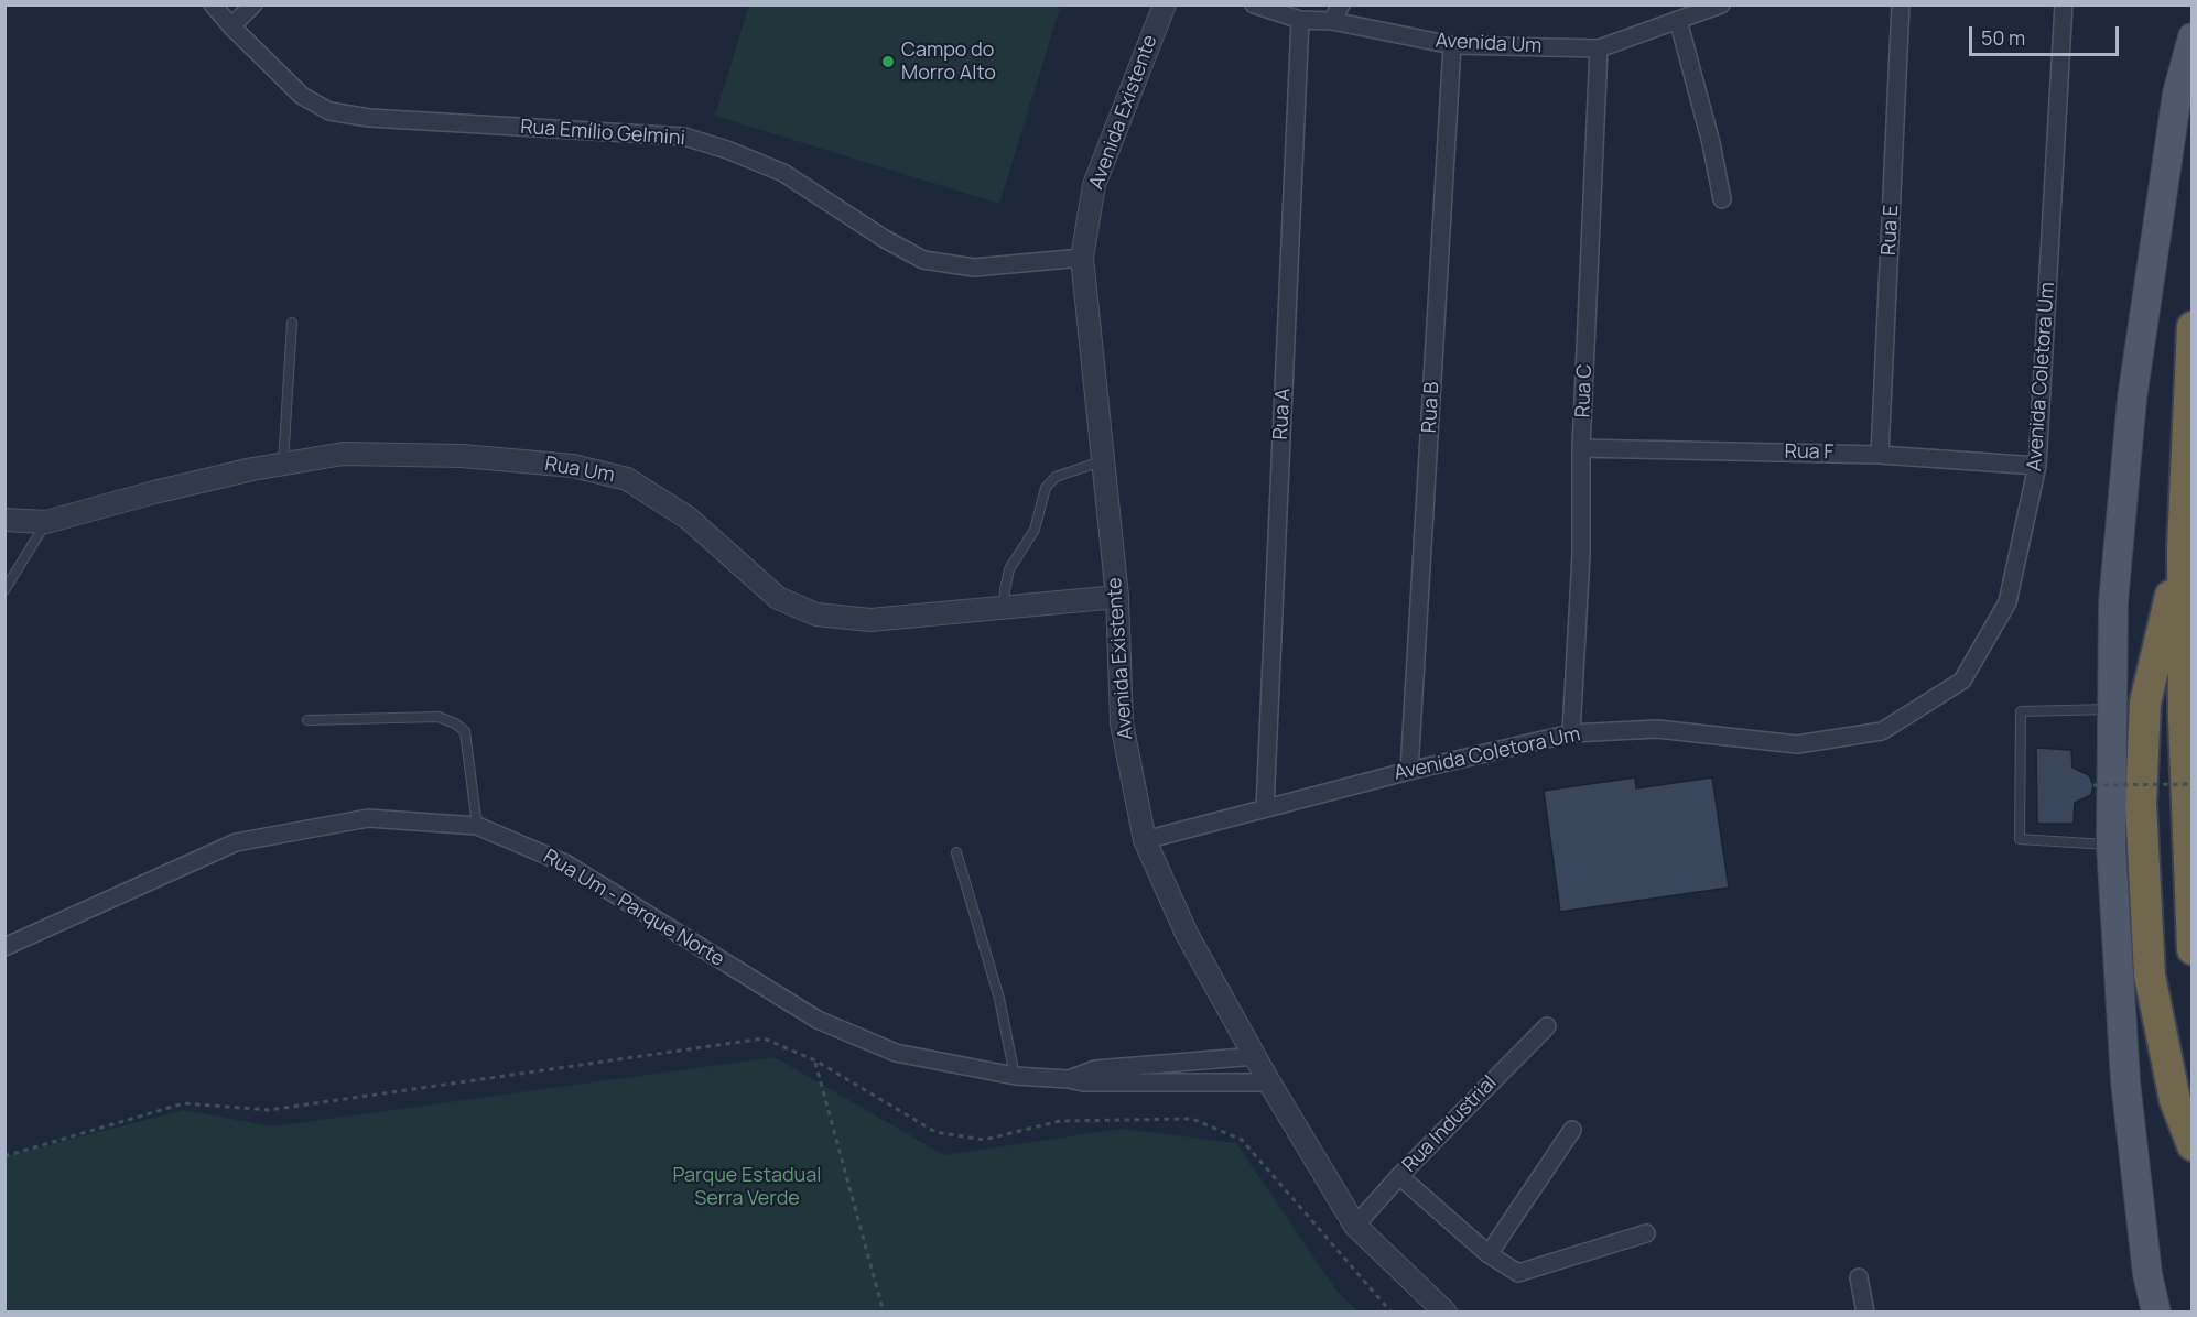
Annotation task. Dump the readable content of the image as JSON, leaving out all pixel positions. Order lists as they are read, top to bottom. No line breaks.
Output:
{"streets":{"street":["Avenida Um","Avenida Existente","Rua Emílio Gelmini","Rua E","Avenida Coletora Um","Rua C","Rua B","Rua A","Rua F","Rua Um","Rua Um - Parque Norte","Rua Industrial"]},"crossings":[["Avenida Um","Rua C"],["Avenida Um","Rua B"],["Avenida Um","Rua A"],["Avenida Existente","Rua Emílio Gelmini"],["Avenida Existente","Avenida Coletora Um"],["Avenida Existente","Rua Um"],["Avenida Existente","Rua Um - Parque Norte"],["Avenida Existente","Rua Industrial"],["Rua E","Rua F"],["Avenida Coletora Um","Rua C"],["Avenida Coletora Um","Rua B"],["Avenida Coletora Um","Rua A"],["Avenida Coletora Um","Rua F"],["Rua C","Rua F"]],"parks":["Parque Estadual Serra Verde"],"places":["Campo do Morro Alto"],"scale_bar":"50 m"}
